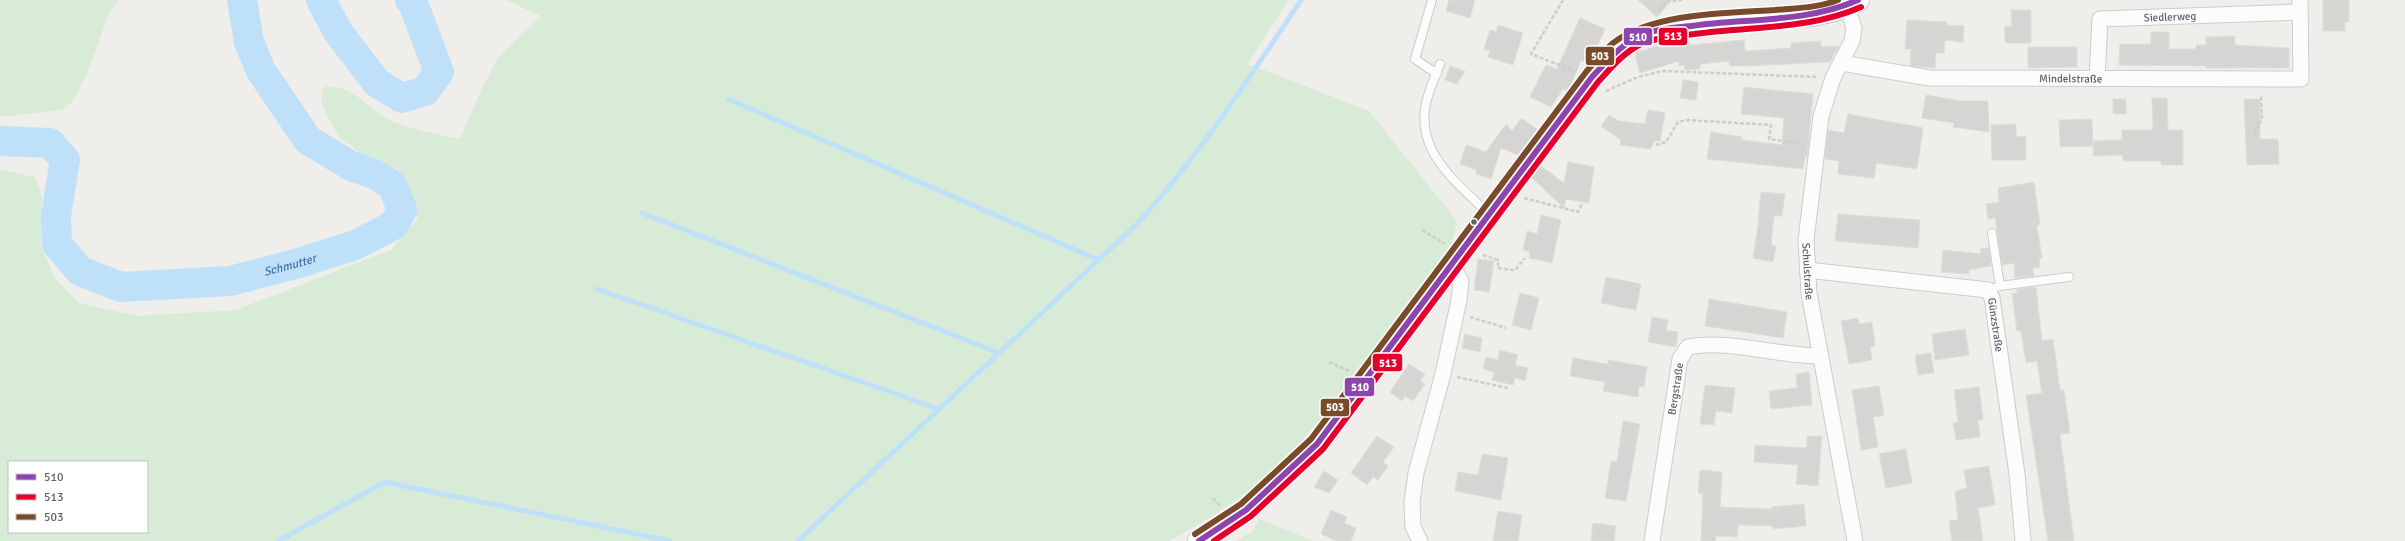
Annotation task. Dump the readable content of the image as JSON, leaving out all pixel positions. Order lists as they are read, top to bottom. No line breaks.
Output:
{"streets":{"street":["Siedlerweg","Mindelstraße","Schulstraße","Günzstraße","Bergstraße"]},"crossings":[["Siedlerweg","Mindelstraße"],["Mindelstraße","Schulstraße"],["Schulstraße","Günzstraße"],["Schulstraße","Bergstraße"]],"water":["Schmutter"],"lines":["transit line 510","transit line 503","transit line 513"],"legend":["510","513","503"]}
